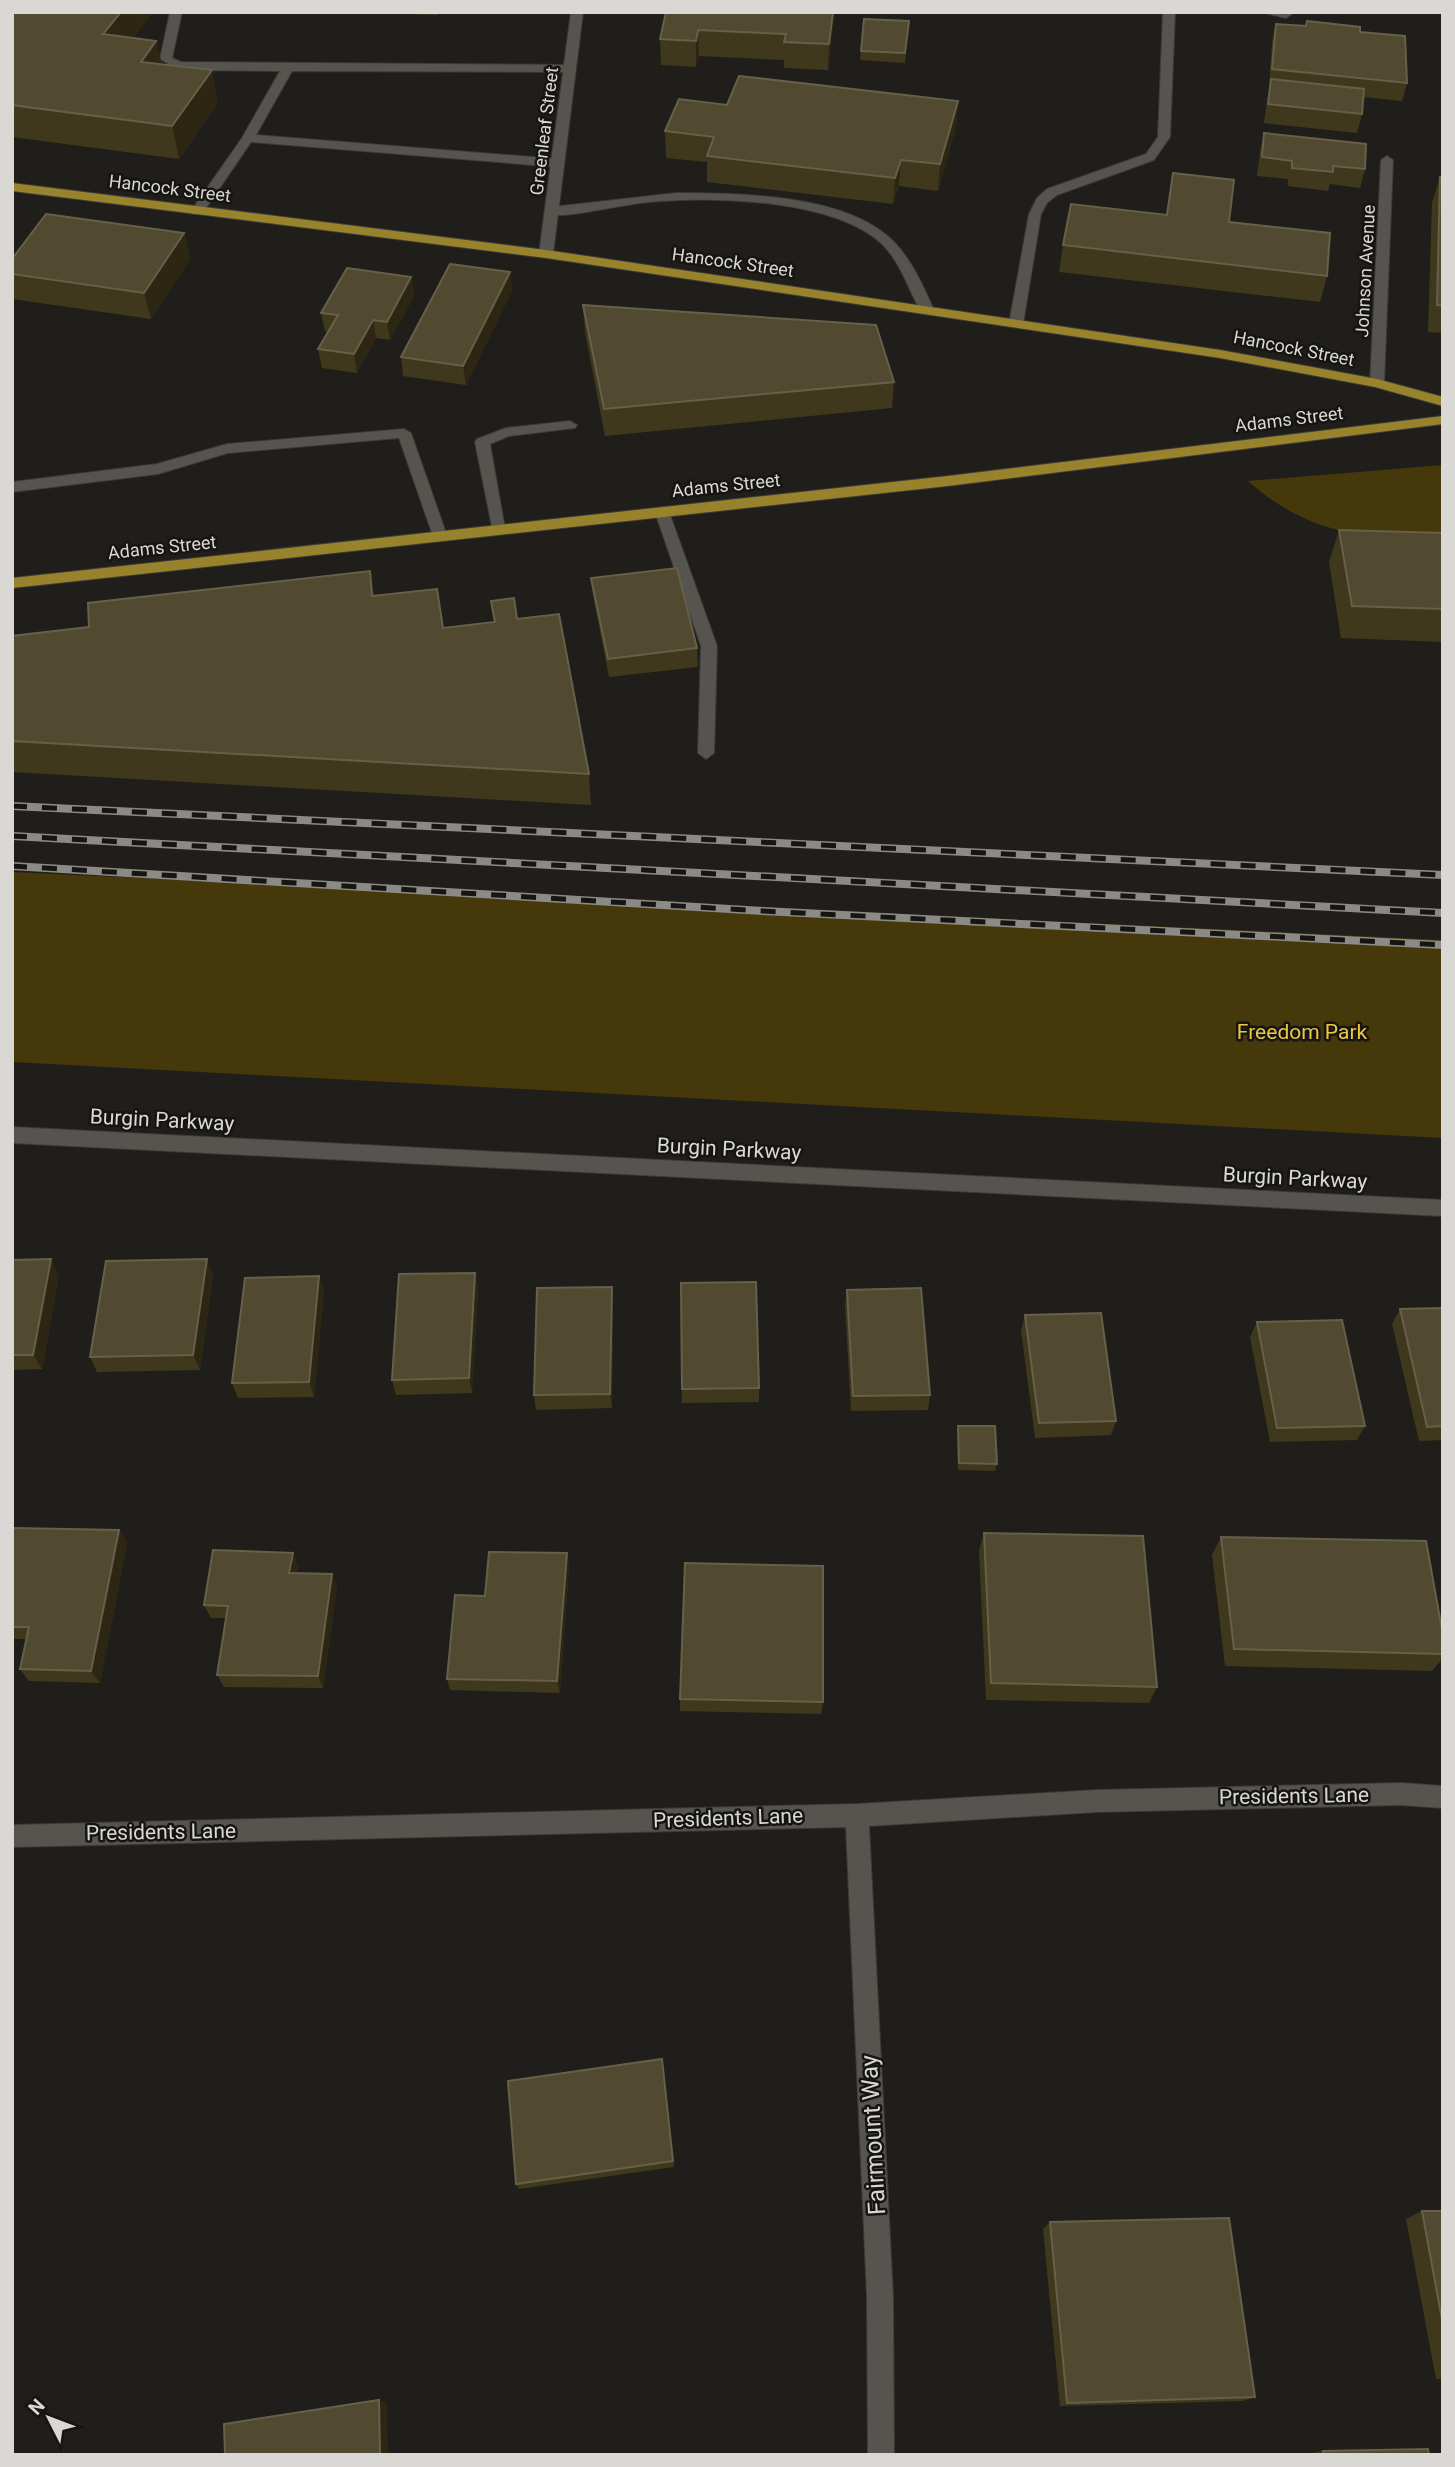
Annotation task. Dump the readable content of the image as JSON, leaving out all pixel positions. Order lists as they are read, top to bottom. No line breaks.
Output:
{"streets":{"main road":["Hancock Street","Adams Street"],"street":["Greenleaf Street","Johnson Avenue","Burgin Parkway","Presidents Lane","Fairmount Way"]},"crossings":[["Greenleaf Street","Hancock Street"],["Hancock Street","Johnson Avenue"],["Presidents Lane","Fairmount Way"]],"parks":["Freedom Park"],"north":"top left"}
